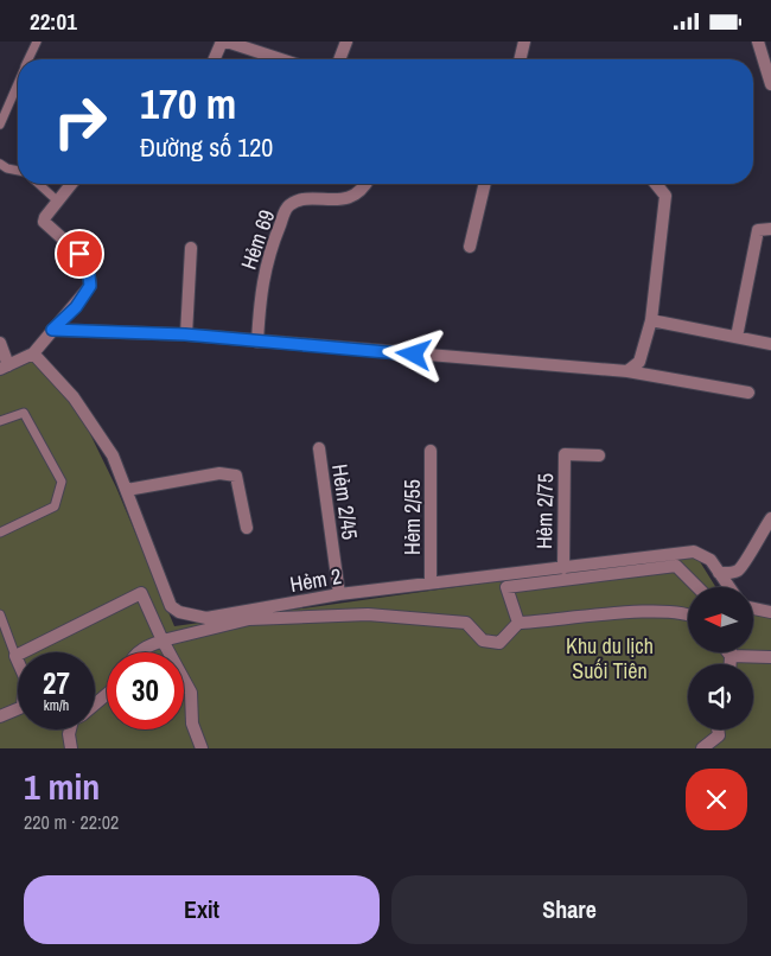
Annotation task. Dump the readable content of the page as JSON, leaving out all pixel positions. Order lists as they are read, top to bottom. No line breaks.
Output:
{"streets":{"street":["Hẻm 69","Hẻm 2/45","Hẻm 2/75","Hẻm 2/55","Hẻm 2"]},"crossings":[["Hẻm 2/45","Hẻm 2"],["Hẻm 2/75","Hẻm 2"],["Hẻm 2/55","Hẻm 2"]],"parks":["Khu du lịch Suối Tiên"],"north":"left","page":{"status":"22:01","turn":["170 m","Đường số 120"],"speed":"27 km/h","limit":"30","heading":["1 min","220 m · 22:02"],"buttons":["Exit","Share"]}}
